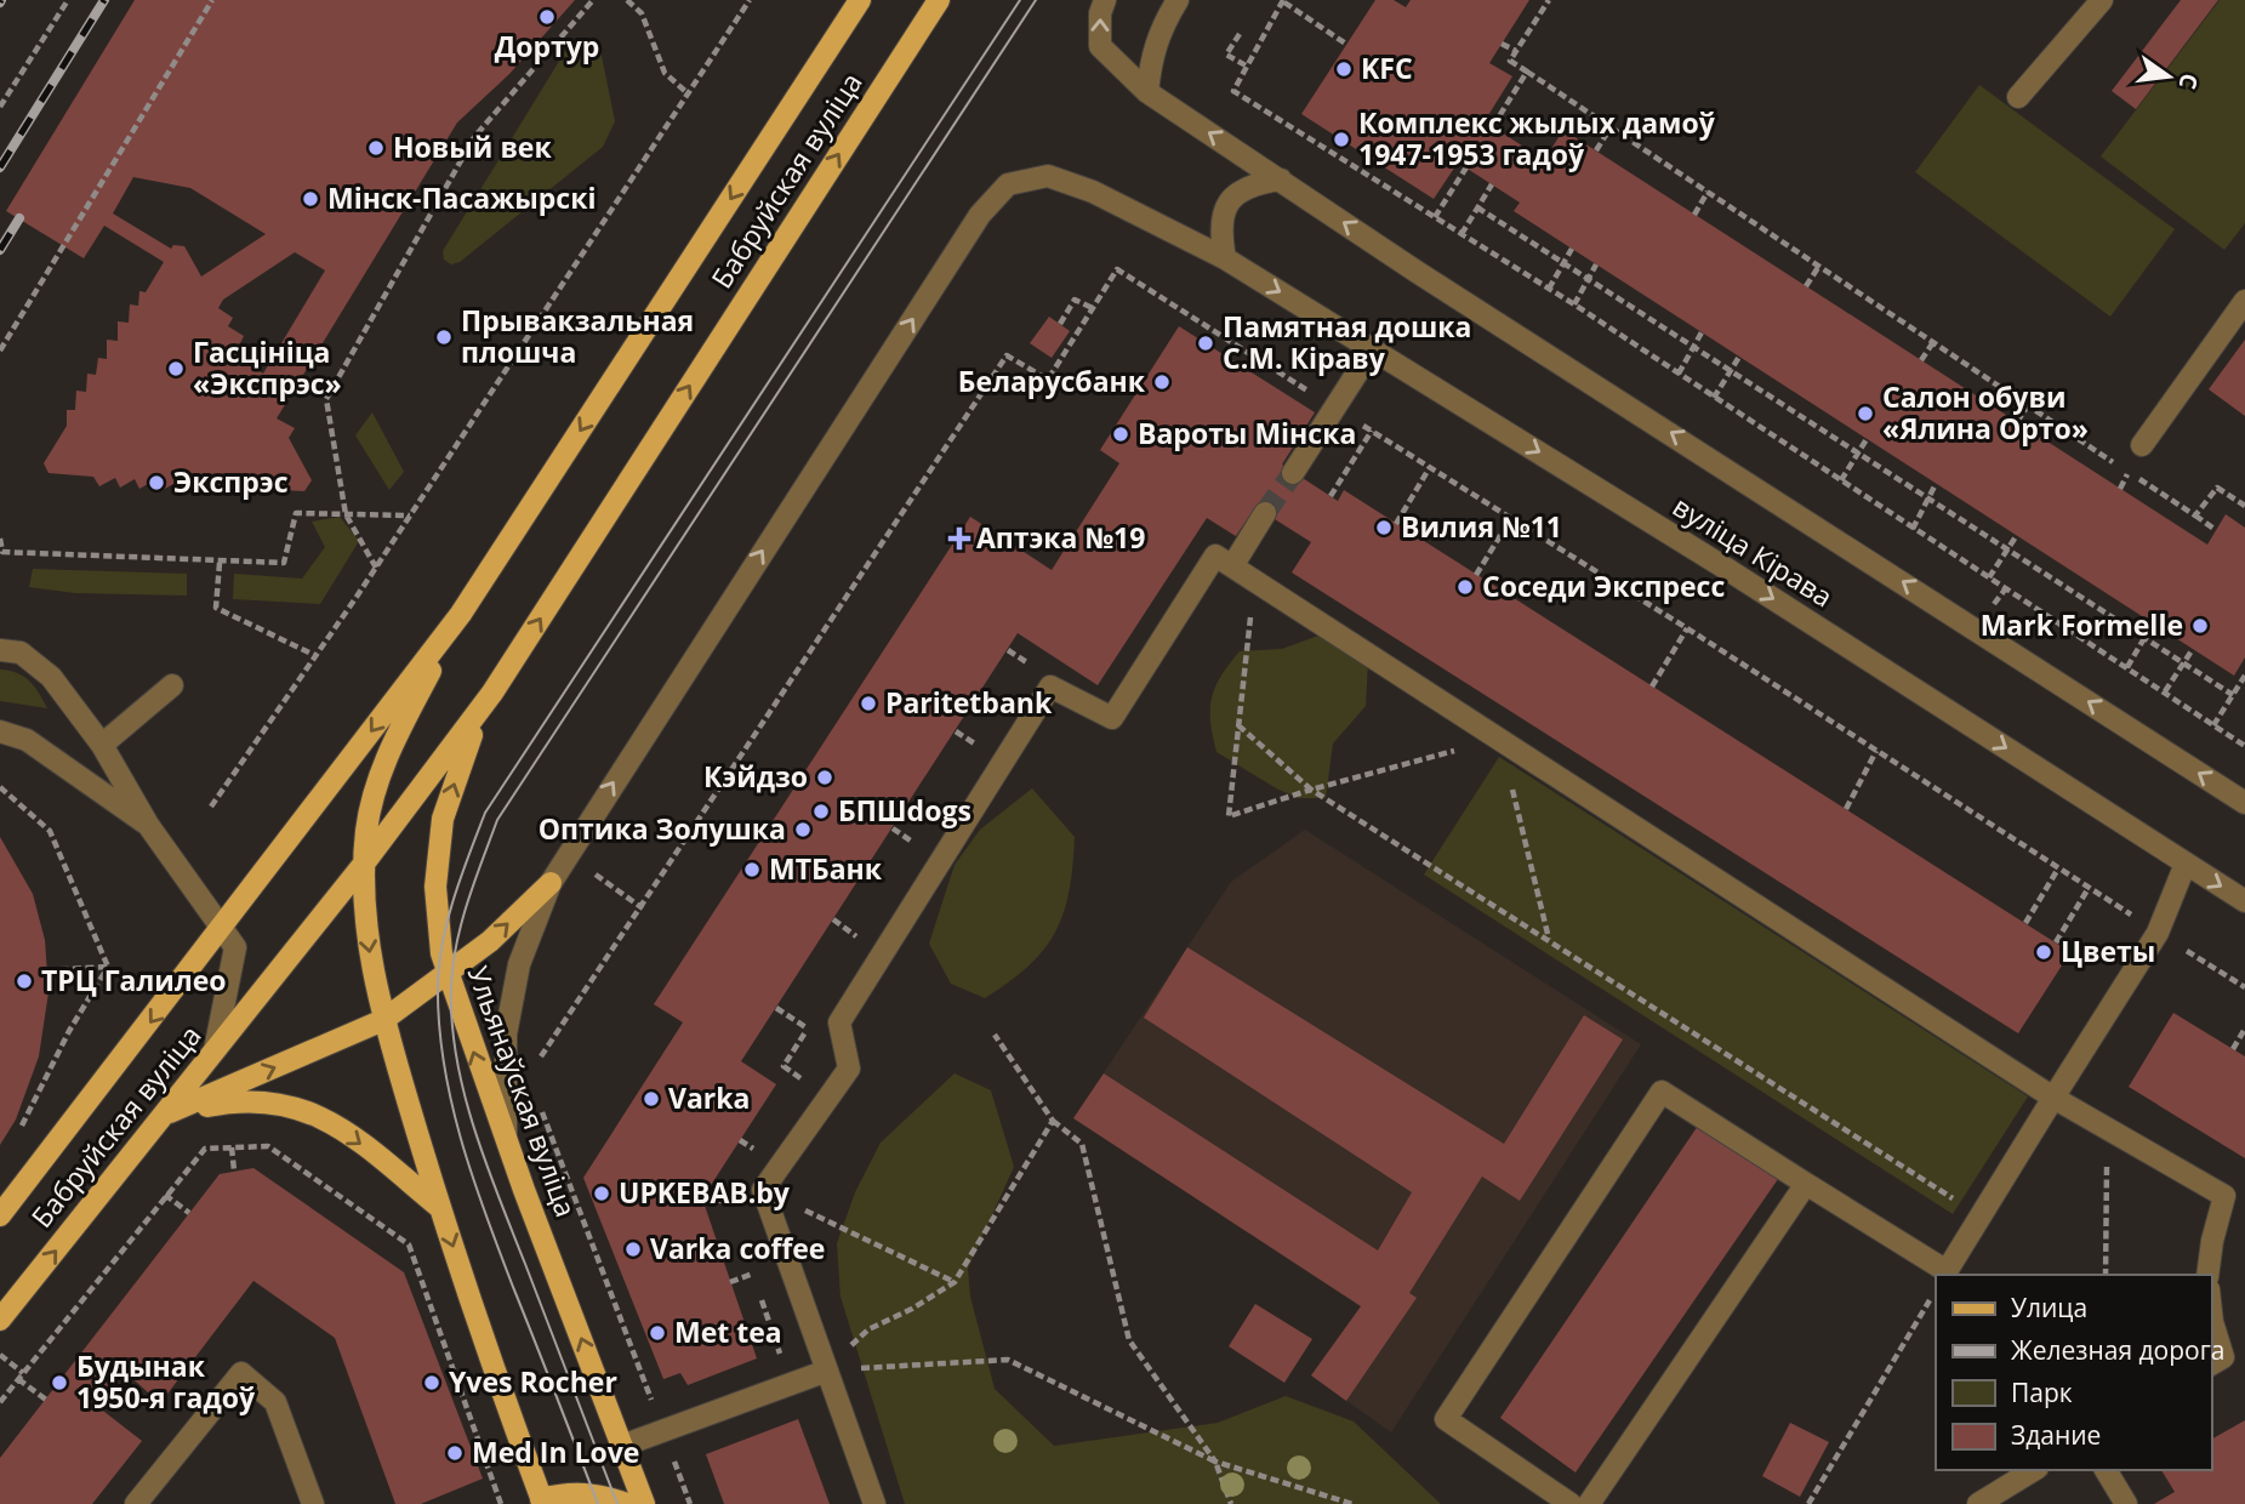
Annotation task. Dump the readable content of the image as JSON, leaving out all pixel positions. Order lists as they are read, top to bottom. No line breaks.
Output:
{"streets":{"main road":["Бабруйская вуліца","Ульянаўская вуліца"],"street":["вуліца Кірава"]},"crossings":[["Бабруйская вуліца","Ульянаўская вуліца"]],"places":{"other":["Дортур","KFC","Комплекс жылых дамоў 1947-1953 гадоў","Новый век","Мінск-Пасажырскі","Прывакзальная плошча","Памятная дошка С.М. Кіраву","Гасцініца «Экспрэс»","Беларусбанк","Салон обуви «Ялина Орто»","Вароты Мінска","Экспрэс","Вилия №11","Соседи Экспресс","Mark Formelle","Paritetbank","Кэйдзо","БПШdogs","Оптика Золушка","МТБанк","Цветы","ТРЦ Галилео","Varka","UPKEBAB.by","Varka coffee","Met tea","Будынак 1950-я гадоў","Yves Rocher","Med In Love"],"health":["Аптэка №19"]},"legend":["Улица","Железная дорога","Парк","Здание"],"north":"right"}
